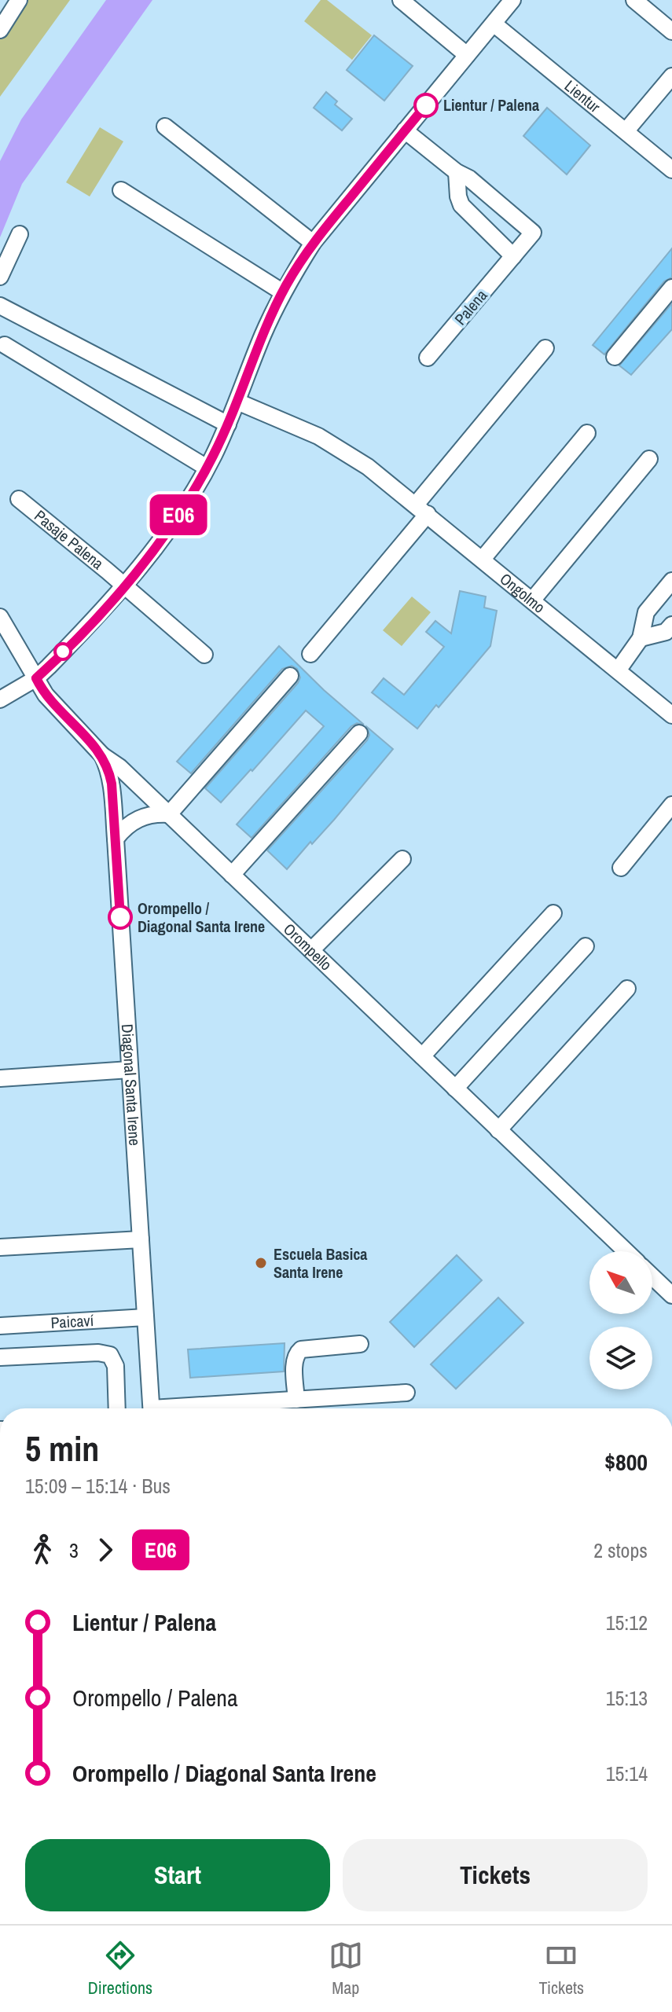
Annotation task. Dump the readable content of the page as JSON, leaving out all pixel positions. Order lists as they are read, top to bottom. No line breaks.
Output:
{"streets":{"street":["Lientur","Palena","Pasaje Palena","Ongolmo","Orompello","Diagonal Santa Irene","Paicaví"]},"crossings":[["Orompello","Diagonal Santa Irene"],["Diagonal Santa Irene","Paicaví"]],"places":["Lientur / Palena","Orompello / Diagonal Santa Irene","Escuela Basica Santa Irene"],"lines":["bus line E06"],"north":"top left","page":{"on_map":"E06","heading":["5 min","15:09 – 15:14 · Bus","$800"],"legs":["3","E06","2 stops"],"list":[{"name":"Lientur / Palena","value":"15:12"},{"name":"Orompello / Palena","value":"15:13"},{"name":"Orompello / Diagonal Santa Irene","value":"15:14"}],"buttons":["Start","Tickets"],"tabs":["Directions","Map","Tickets"]}}
